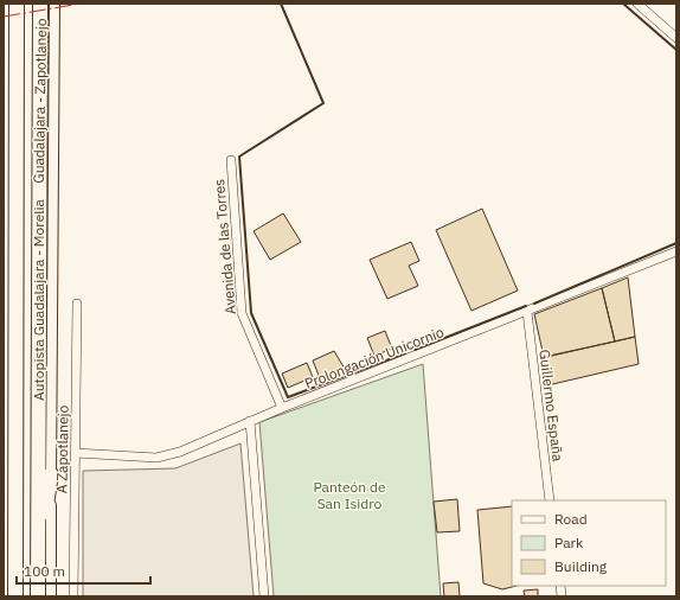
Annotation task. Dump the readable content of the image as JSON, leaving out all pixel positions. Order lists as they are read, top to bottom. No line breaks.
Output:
{"streets":{"highway":["Autopista Guadalajara - Morelia"],"street":["Guadalajara - Zapotlanejo","Avenida de las Torres","Prolongación Unicornio","Guillermo España","A Zapotlanejo"]},"crossings":[["Avenida de las Torres","Prolongación Unicornio"],["Prolongación Unicornio","Guillermo España"],["Prolongación Unicornio","A Zapotlanejo"]],"parks":["Panteón de San Isidro"],"legend":["Road","Park","Building"],"scale_bar":"100 m"}
